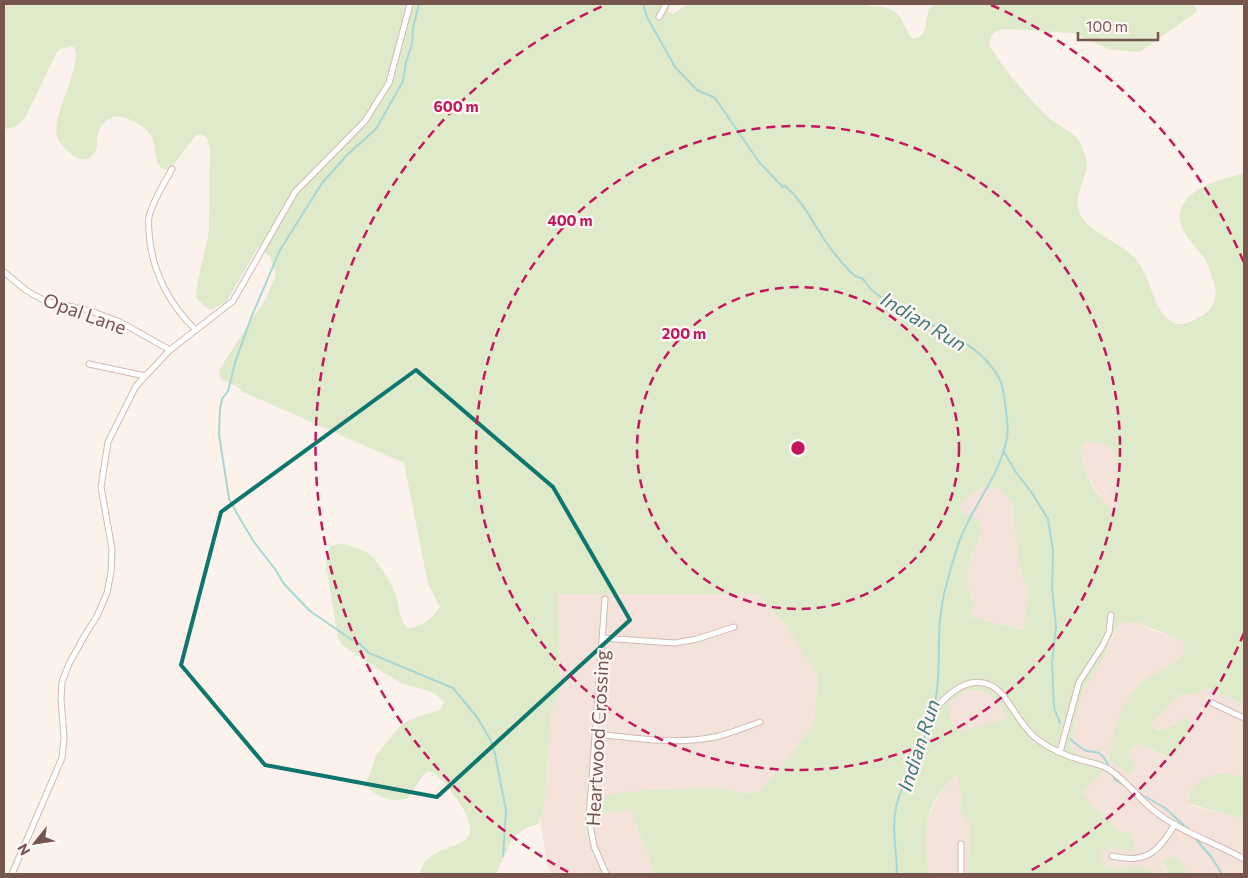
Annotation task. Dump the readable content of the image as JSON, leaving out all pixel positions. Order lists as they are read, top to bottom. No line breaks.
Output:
{"streets":{"street":["Opal Lane","Heartwood Crossing"]},"water":["Indian Run"],"scale_bar":"100 m","north":"bottom left","rings":["600 m","400 m","200 m"]}
